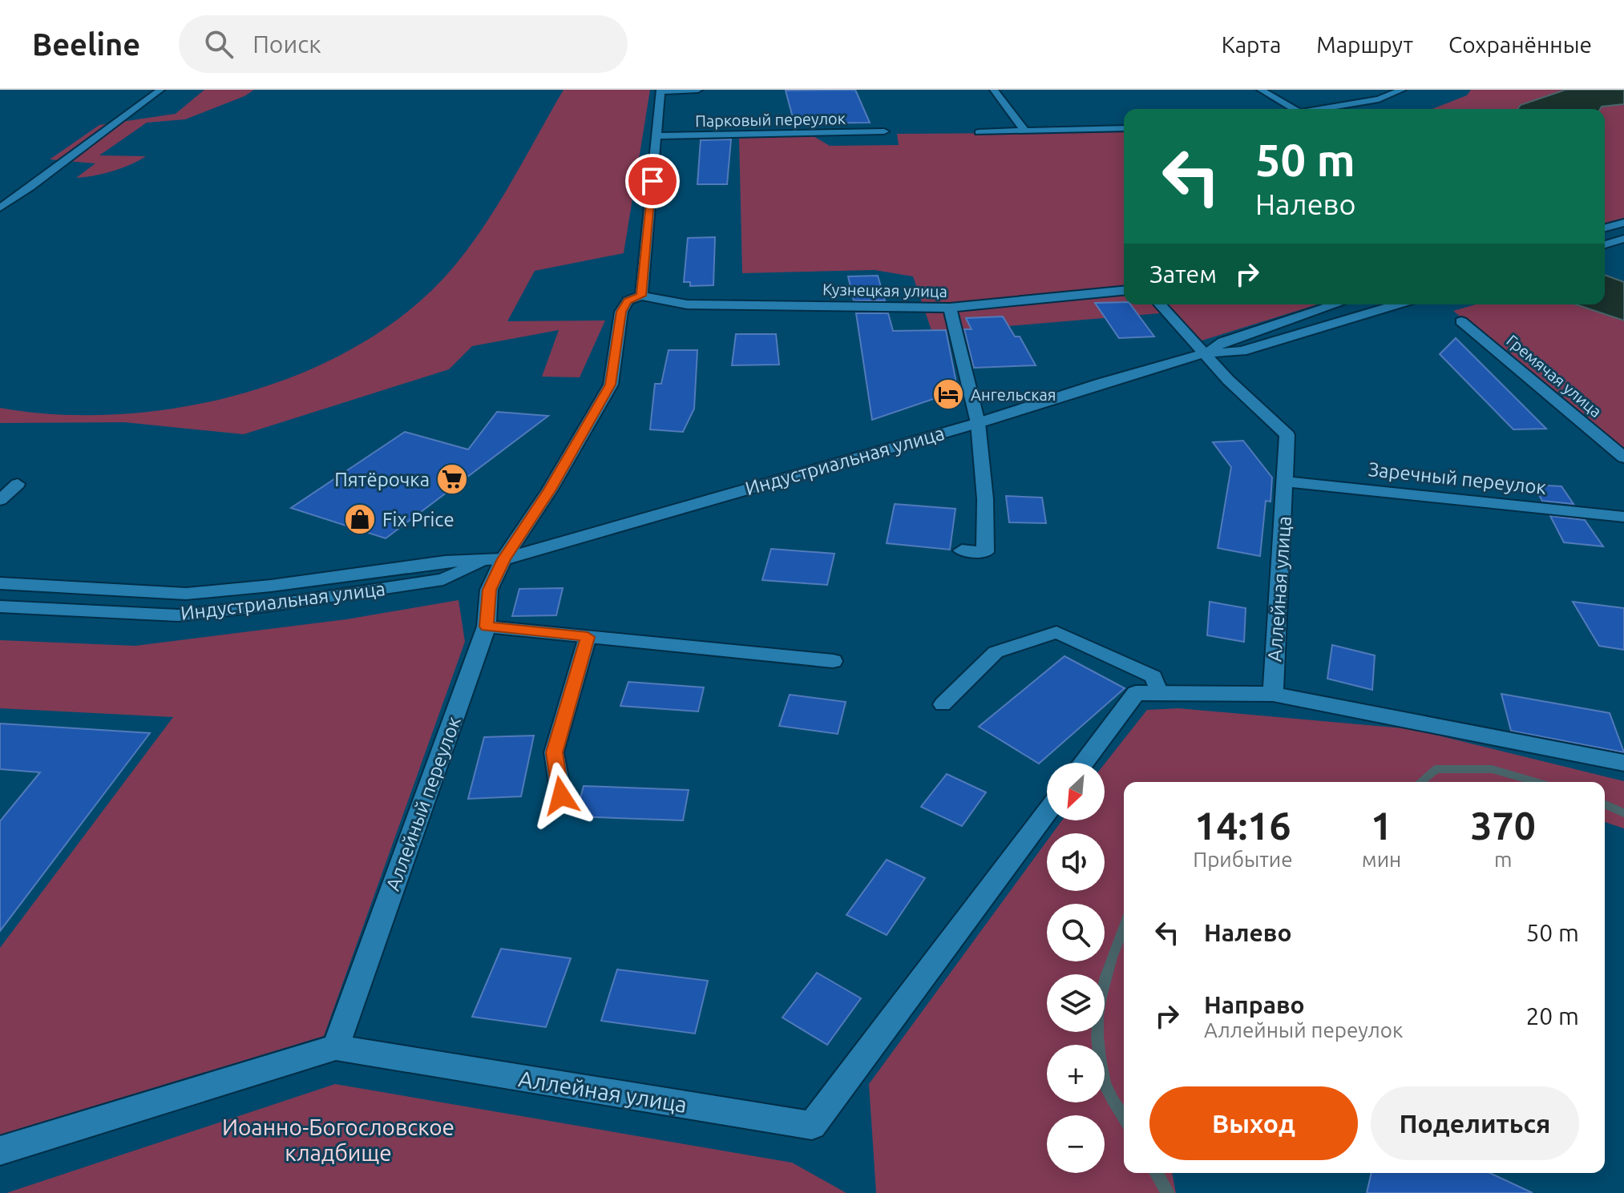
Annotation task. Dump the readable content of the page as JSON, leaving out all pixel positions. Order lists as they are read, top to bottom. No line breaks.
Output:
{"streets":{"street":["Парковый переулок","Кузнецкая улица","Гремячая улица","Индустриальная улица","Заречный переулок","Аллейная улица","Аллейный переулок"]},"crossings":[["Кузнецкая улица","Аллейный переулок"],["Индустриальная улица","Аллейная улица"],["Индустриальная улица","Аллейный переулок"],["Заречный переулок","Аллейная улица"],["Аллейная улица","Аллейный переулок"]],"parks":["Иоанно-Богословское кладбище"],"places":{"hotel":["Ангельская"],"supermarket":["Пятёрочка"],"shop":["Fix Price"]},"north":"bottom left","page":{"header":"Beeline","search":"Поиск","nav":["Карта","Маршрут","Сохранённые"],"turn":["50 m","Налево"],"then":"Затем","map_buttons":["+","−"],"eta":["14:16","Прибытие","1","мин","370","m"],"list":[{"name":"Налево","value":"50 m"},{"name":"Направо","note":"Аллейный переулок","value":"20 m"}],"buttons":["Выход","Поделиться"]}}
